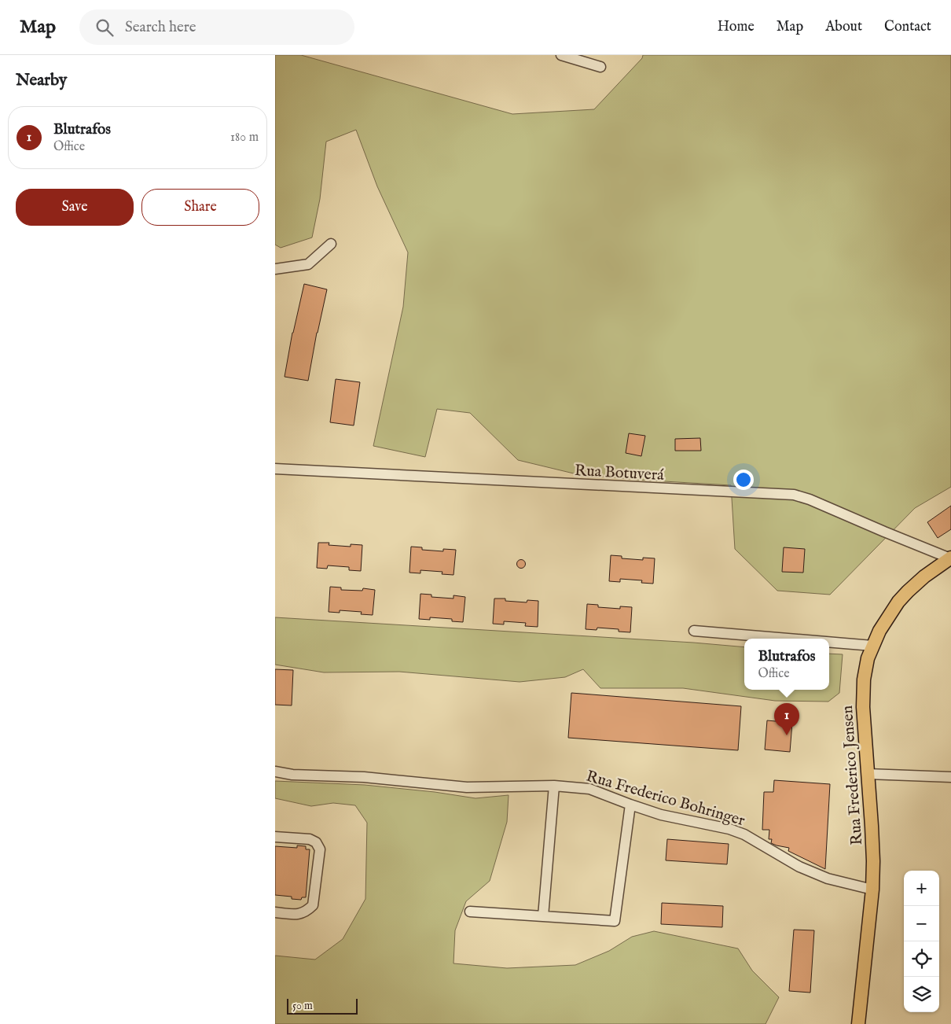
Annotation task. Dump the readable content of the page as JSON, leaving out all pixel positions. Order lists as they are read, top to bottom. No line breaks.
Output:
{"streets":{"main road":["Rua Frederico Jensen"],"street":["Rua Botuverá","Rua Frederico Bohringer"]},"crossings":[["Rua Botuverá","Rua Frederico Jensen"],["Rua Frederico Jensen","Rua Frederico Bohringer"]],"scale_bar":"50 m","page":{"header":"Map","search":"Search here","nav":["Home","Map","About","Contact"],"heading":"Nearby","list":[{"mark":"1","name":"Blutrafos","note":"Office","value":"180 m"}],"buttons":["Save","Share"],"popup":["Blutrafos","Office"],"pins":"1","map_buttons":["+","−"],"scale":"50 m"}}
